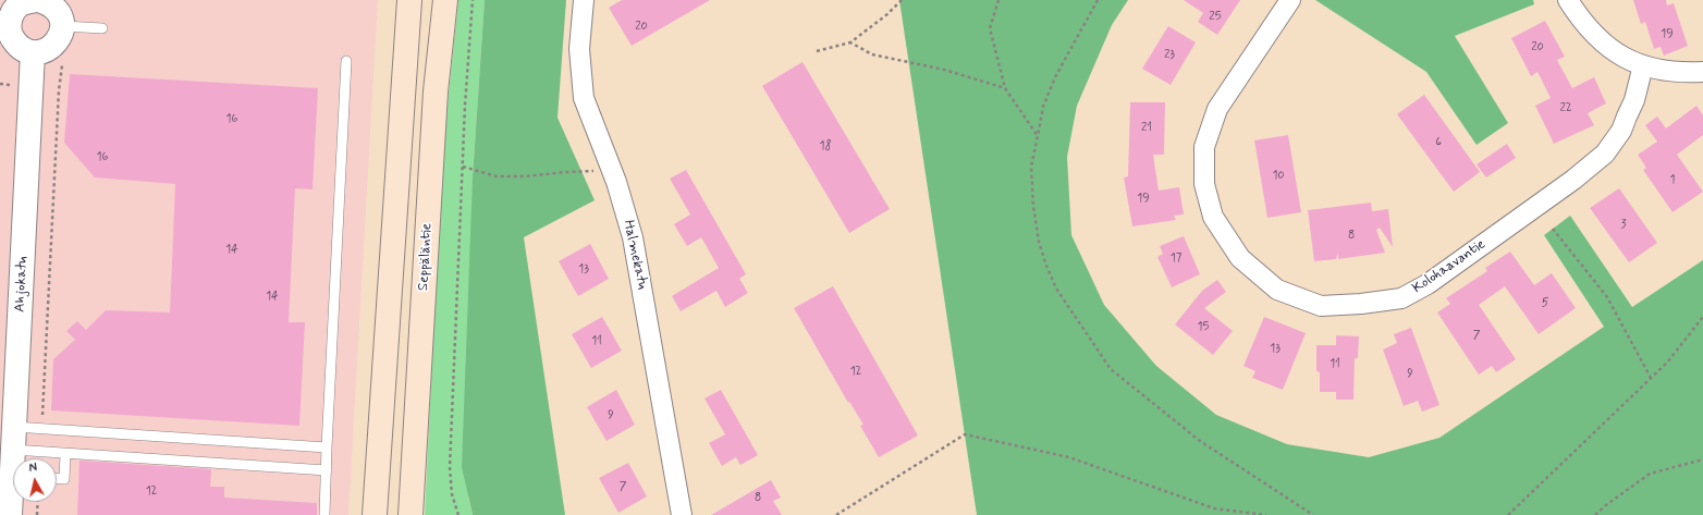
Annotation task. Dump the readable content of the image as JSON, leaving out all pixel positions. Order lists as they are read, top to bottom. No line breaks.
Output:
{"streets":{"main road":["Seppäläntie"],"street":["Halmekatu","Kolohaavantie","Ahjokatu"]},"house_numbers":["25","20","19","20","23","22","16","21","6","18","16","10","1","19","3","8","14","17","13","14","5","15","7","11","13","11","12","9","9","7","12","8"],"north":"top"}
